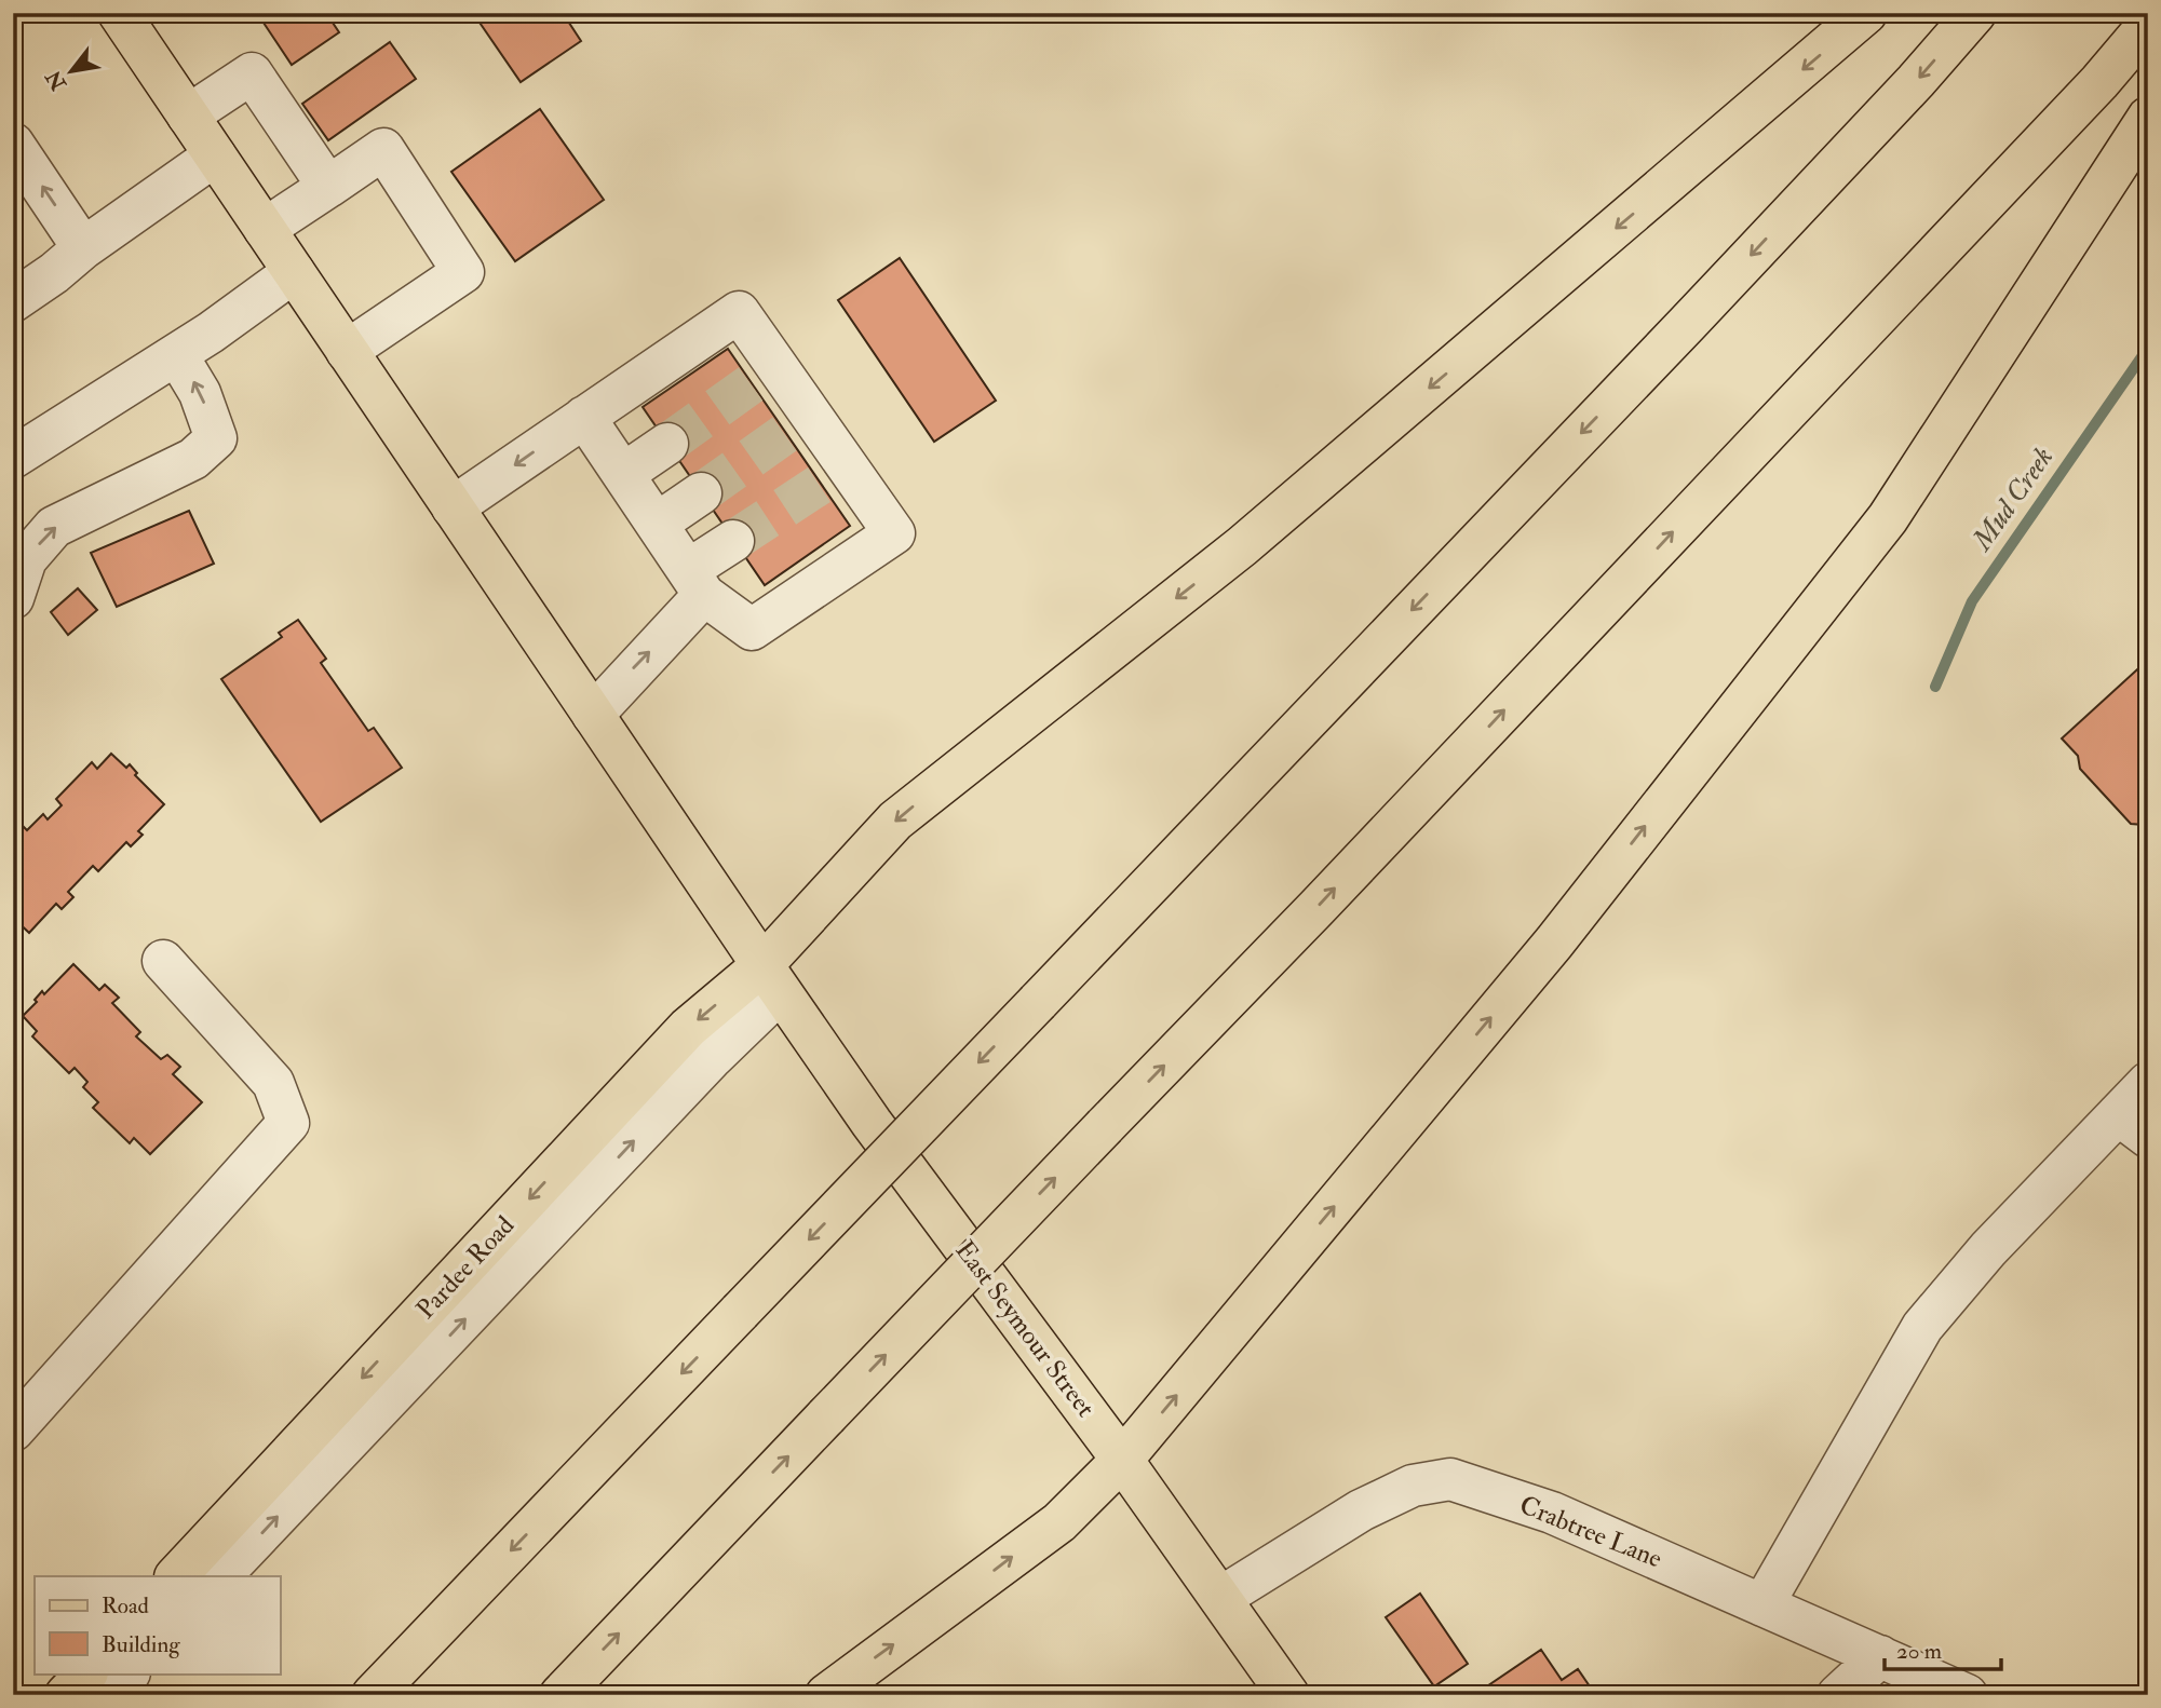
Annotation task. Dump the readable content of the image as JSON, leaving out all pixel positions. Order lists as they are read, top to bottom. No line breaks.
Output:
{"streets":{"main road":["Pardee Road","East Seymour Street"],"street":["Crabtree Lane"]},"crossings":[["Pardee Road","East Seymour Street"],["East Seymour Street","Crabtree Lane"]],"water":["Mud Creek"],"legend":["Road","Building"],"scale_bar":"20 m","north":"bottom left"}
